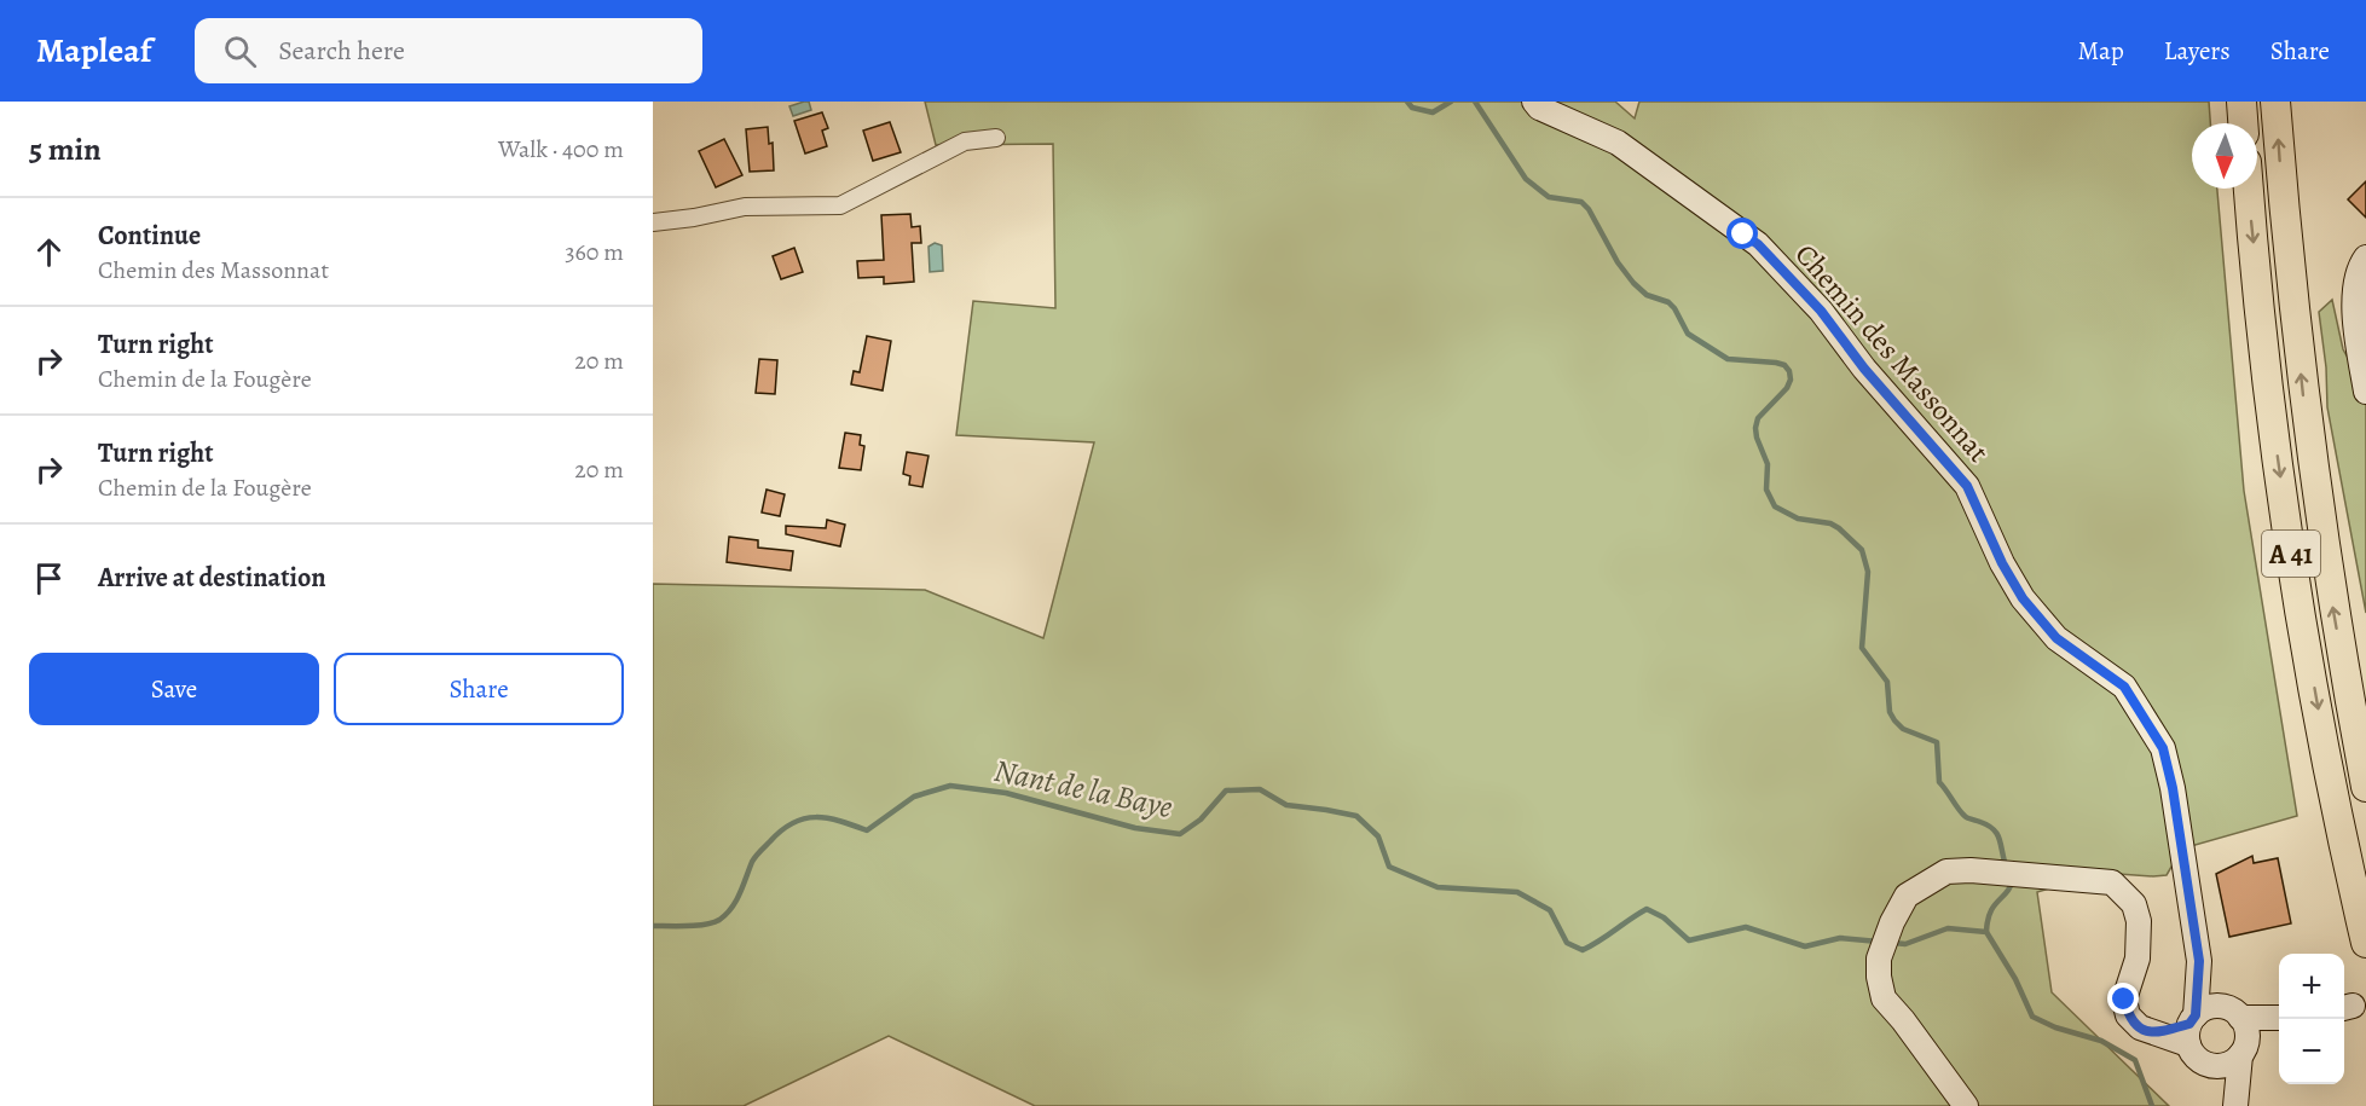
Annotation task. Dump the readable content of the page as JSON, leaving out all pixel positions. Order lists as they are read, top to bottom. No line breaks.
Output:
{"streets":{"highway":["A 41"],"street":["Chemin des Massonnat"]},"water":["Nant de la Baye"],"north":"bottom","page":{"header":"Mapleaf","search":"Search here","nav":["Map","Layers","Share"],"heading":["5 min","Walk · 400 m"],"list":[["Continue","Chemin des Massonnat","360 m"],["Turn right","Chemin de la Fougère","20 m"],["Turn right","Chemin de la Fougère","20 m"],"Arrive at destination"],"buttons":["Save","Share"],"map_buttons":["+","−"]}}
